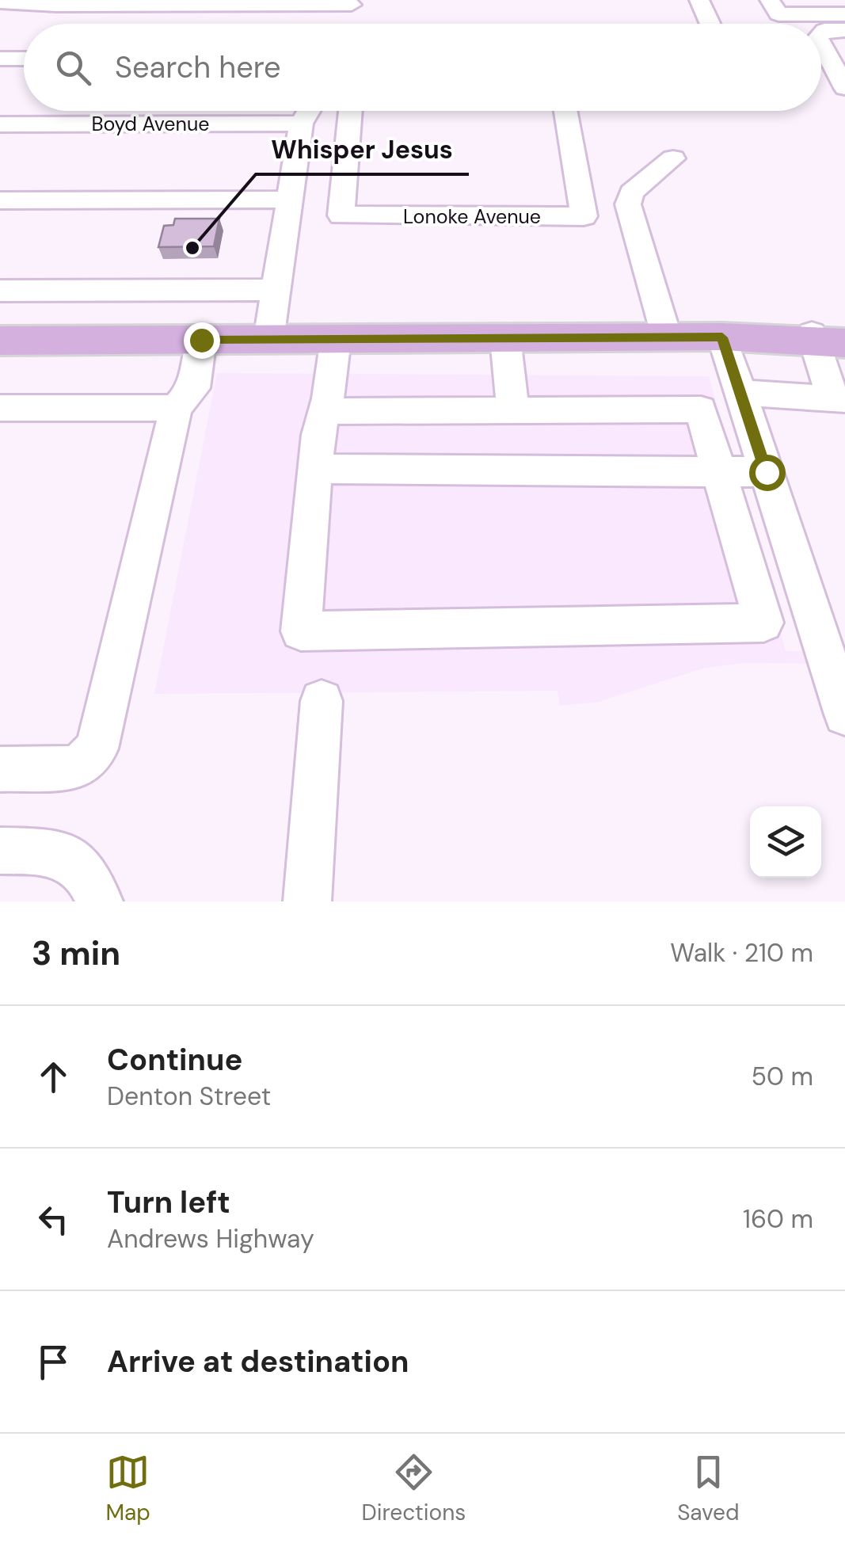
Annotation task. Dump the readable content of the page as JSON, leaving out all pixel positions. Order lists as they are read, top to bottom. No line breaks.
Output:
{"streets":{"street":["Boyd Avenue","Lonoke Avenue"]},"places":["Whisper Jesus"],"page":{"search":"Search here","heading":["3 min","Walk · 210 m"],"list":[["Continue","Denton Street","50 m"],["Turn left","Andrews Highway","160 m"],"Arrive at destination"],"nav":["Map","Directions","Saved"]}}
